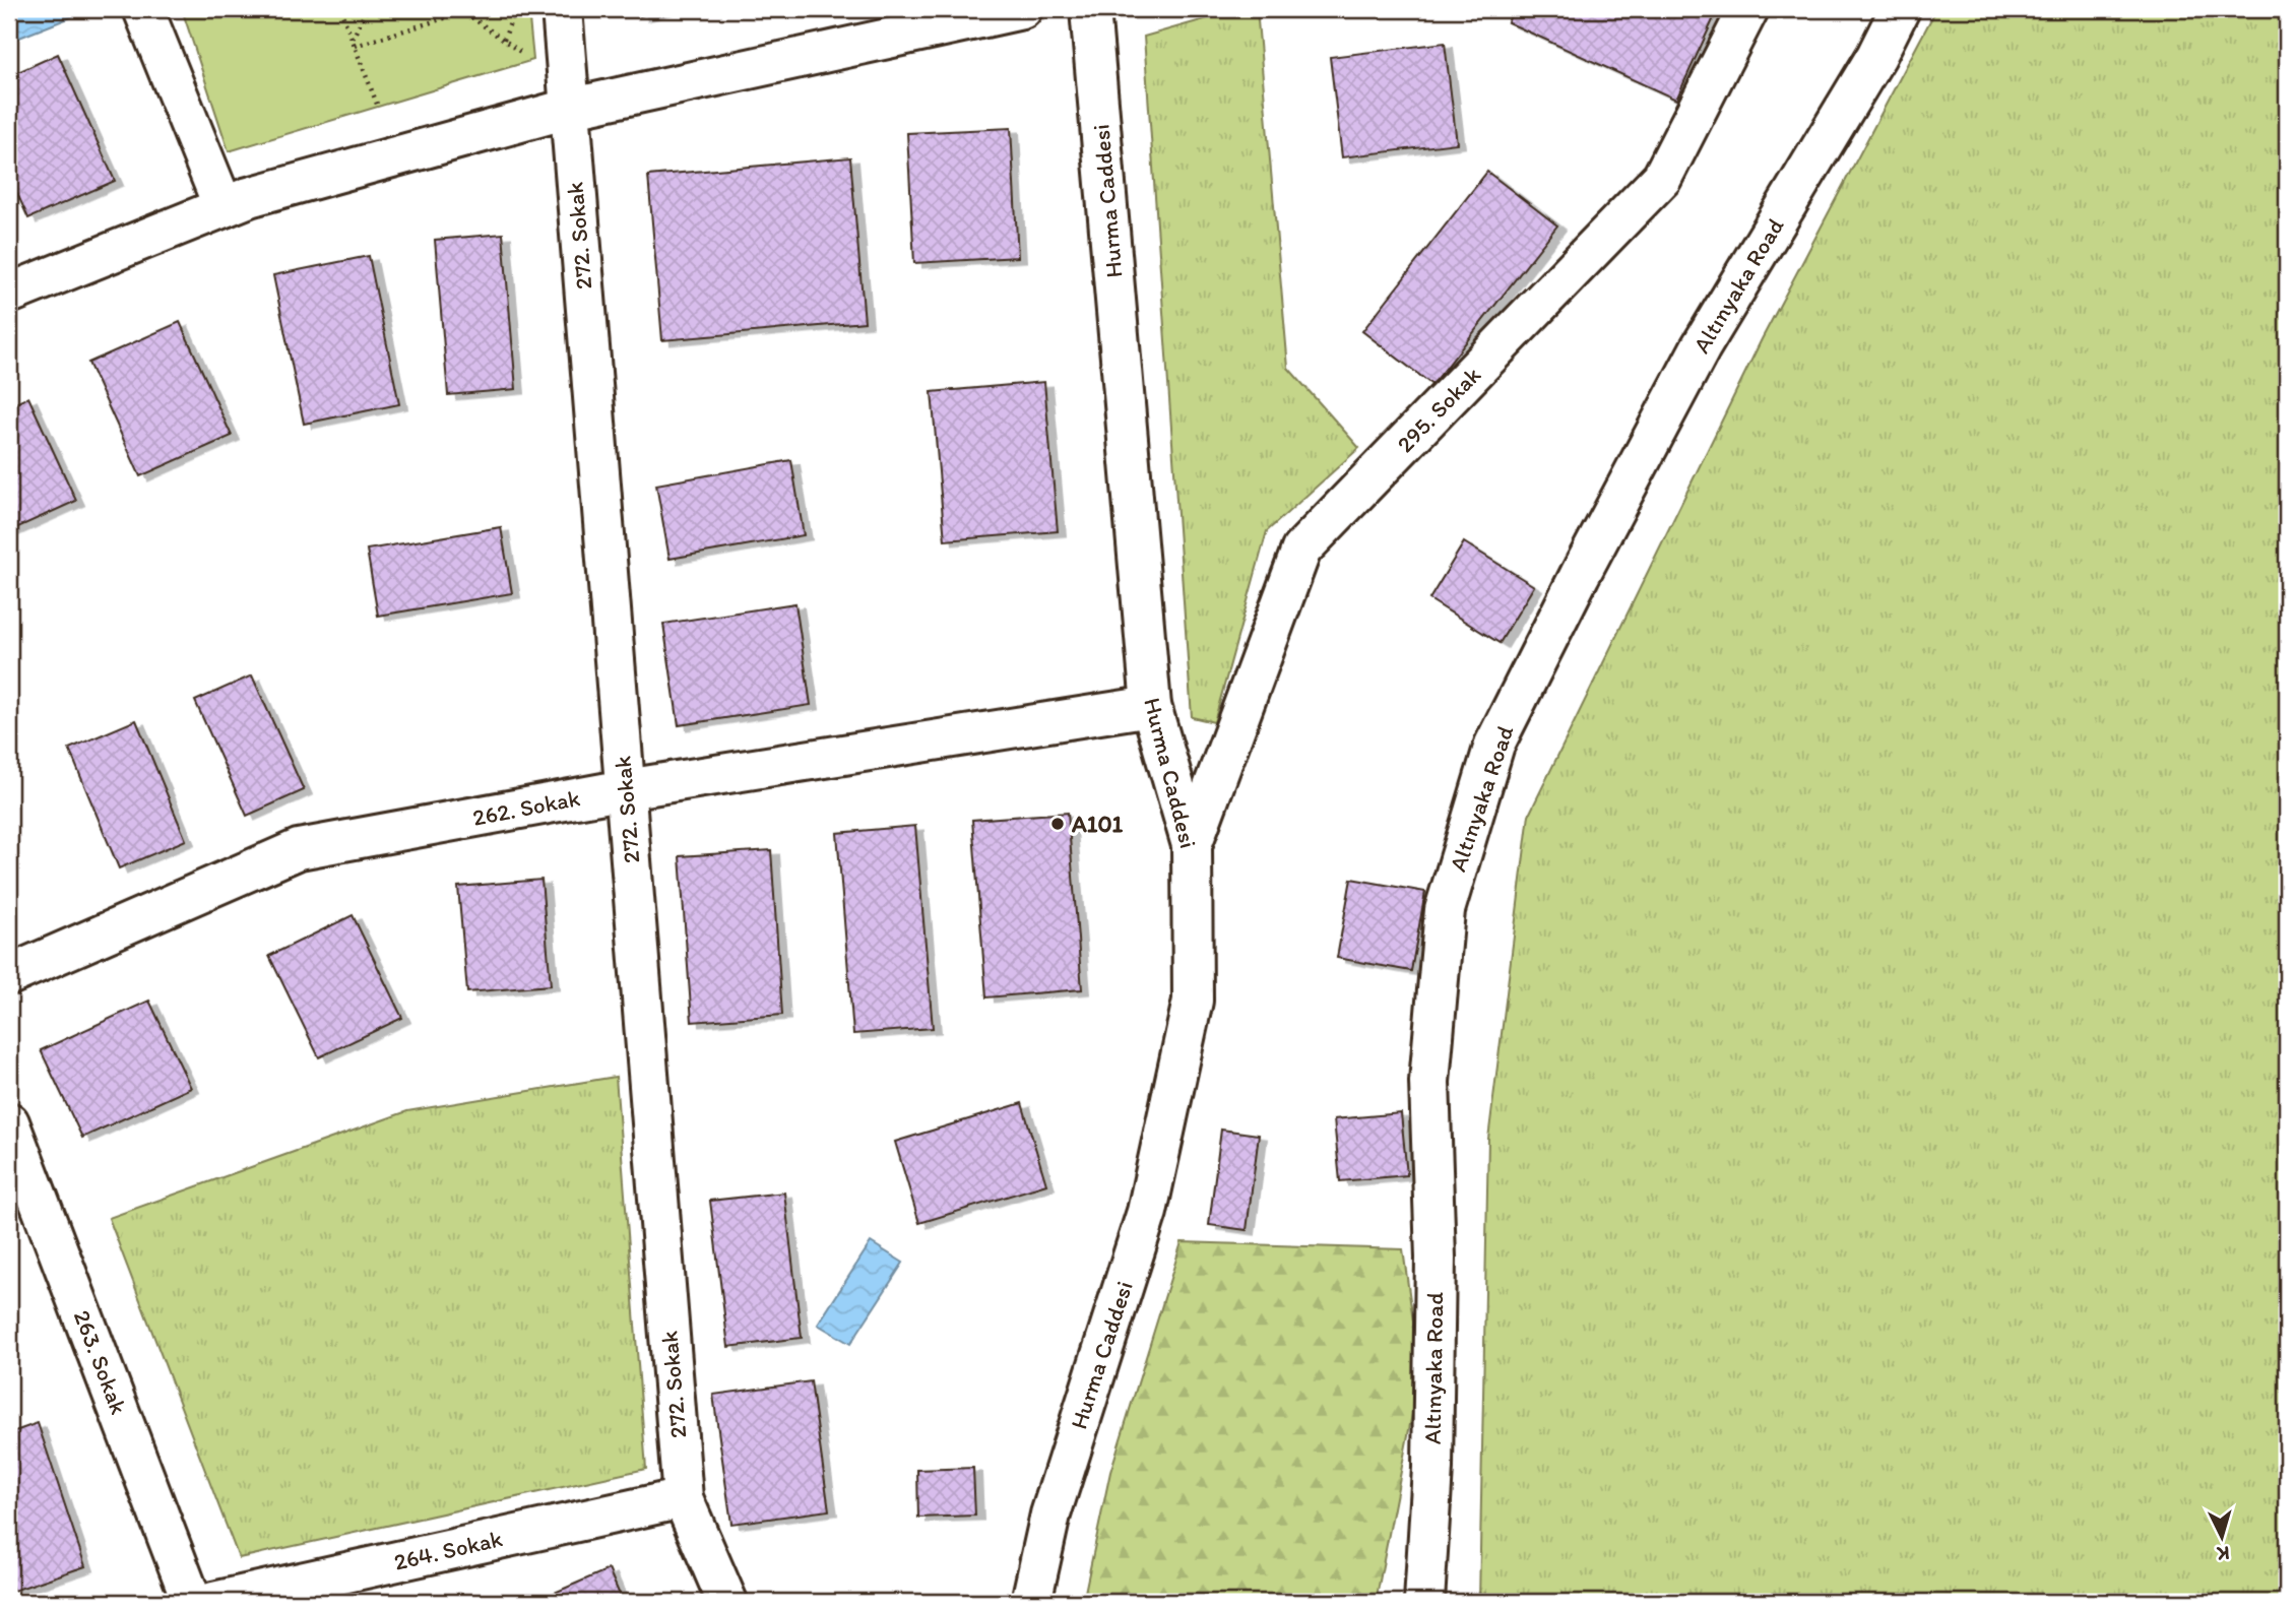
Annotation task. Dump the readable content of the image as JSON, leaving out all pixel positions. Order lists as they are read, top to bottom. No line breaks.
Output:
{"streets":{"street":["Hurma Caddesi","272. Sokak","Altınyaka Road","295. Sokak","262. Sokak","263. Sokak","264. Sokak"]},"crossings":[["Hurma Caddesi","295. Sokak"],["Hurma Caddesi","262. Sokak"],["272. Sokak","262. Sokak"],["272. Sokak","264. Sokak"]],"places":["A101"],"north":"bottom"}
